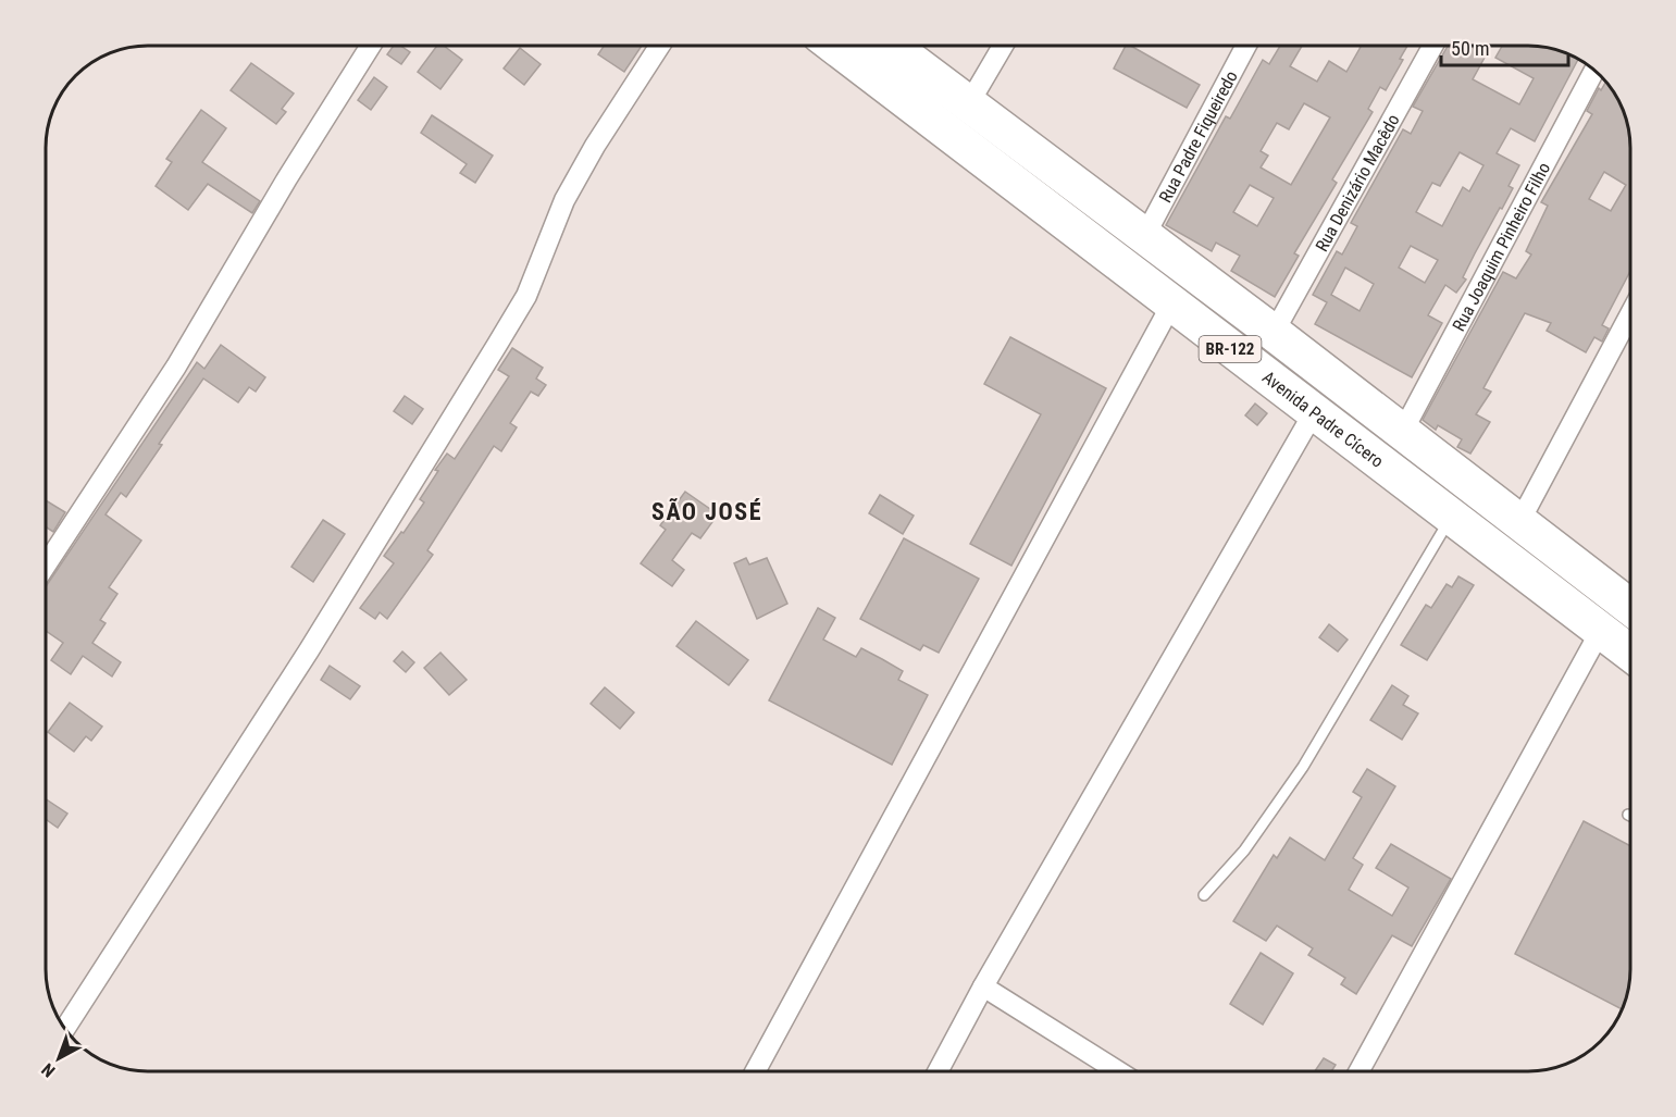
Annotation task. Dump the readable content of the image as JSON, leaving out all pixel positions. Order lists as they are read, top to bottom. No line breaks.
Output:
{"streets":{"highway":["BR-122","Avenida Padre Cícero"],"street":["Rua Padre Fiqueiredo","Rua Denizário Macêdo","Rua Joaquim Pinheiro Filho"]},"crossings":[["Rua Padre Fiqueiredo","Avenida Padre Cícero"],["Rua Denizário Macêdo","Avenida Padre Cícero"],["Rua Joaquim Pinheiro Filho","Avenida Padre Cícero"]],"districts":["SÃO JOSÉ"],"scale_bar":"50 m","north":"bottom left"}
